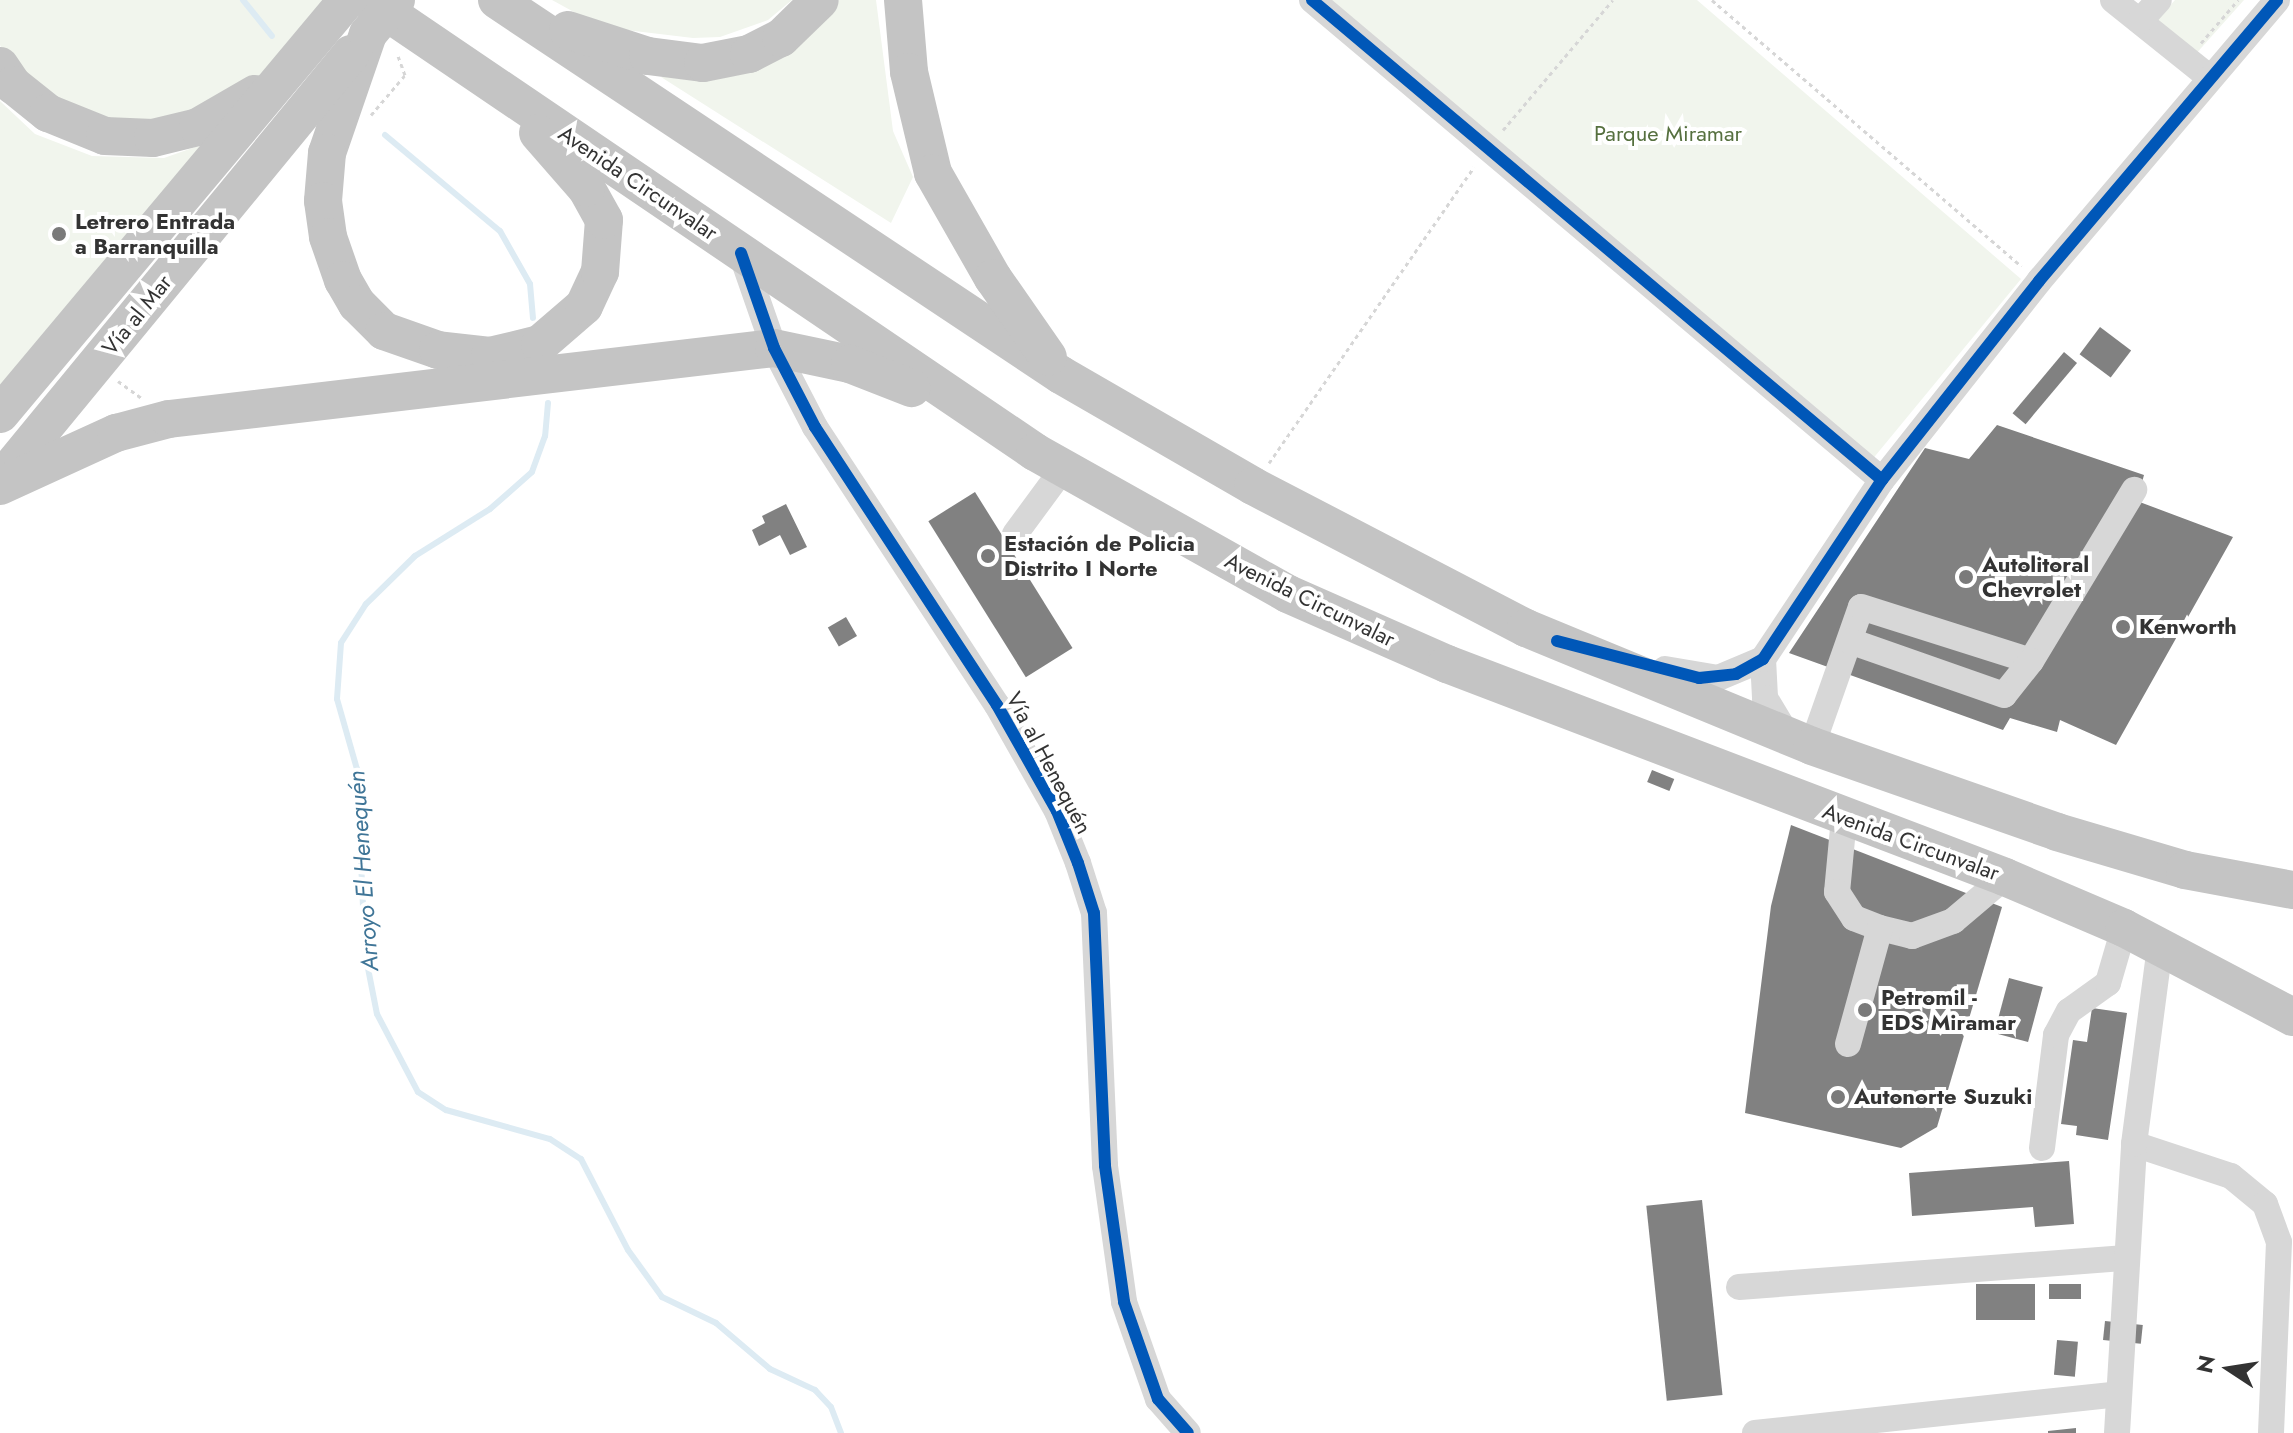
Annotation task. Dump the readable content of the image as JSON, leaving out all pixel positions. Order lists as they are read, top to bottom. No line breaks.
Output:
{"streets":{"highway":["Avenida Circunvalar","Vía al Mar"],"street":["Vía al Henequén"]},"crossings":[["Avenida Circunvalar","Vía al Mar"],["Avenida Circunvalar","Vía al Henequén"]],"water":["Arroyo El Henequén"],"parks":["Parque Miramar"],"places":["Letrero Entrada a Barranquilla","Estación de Policia Distrito I Norte","Autolitoral Chevrolet","Kenworth","Petromil - EDS Miramar","Autonorte Suzuki"],"north":"left"}
